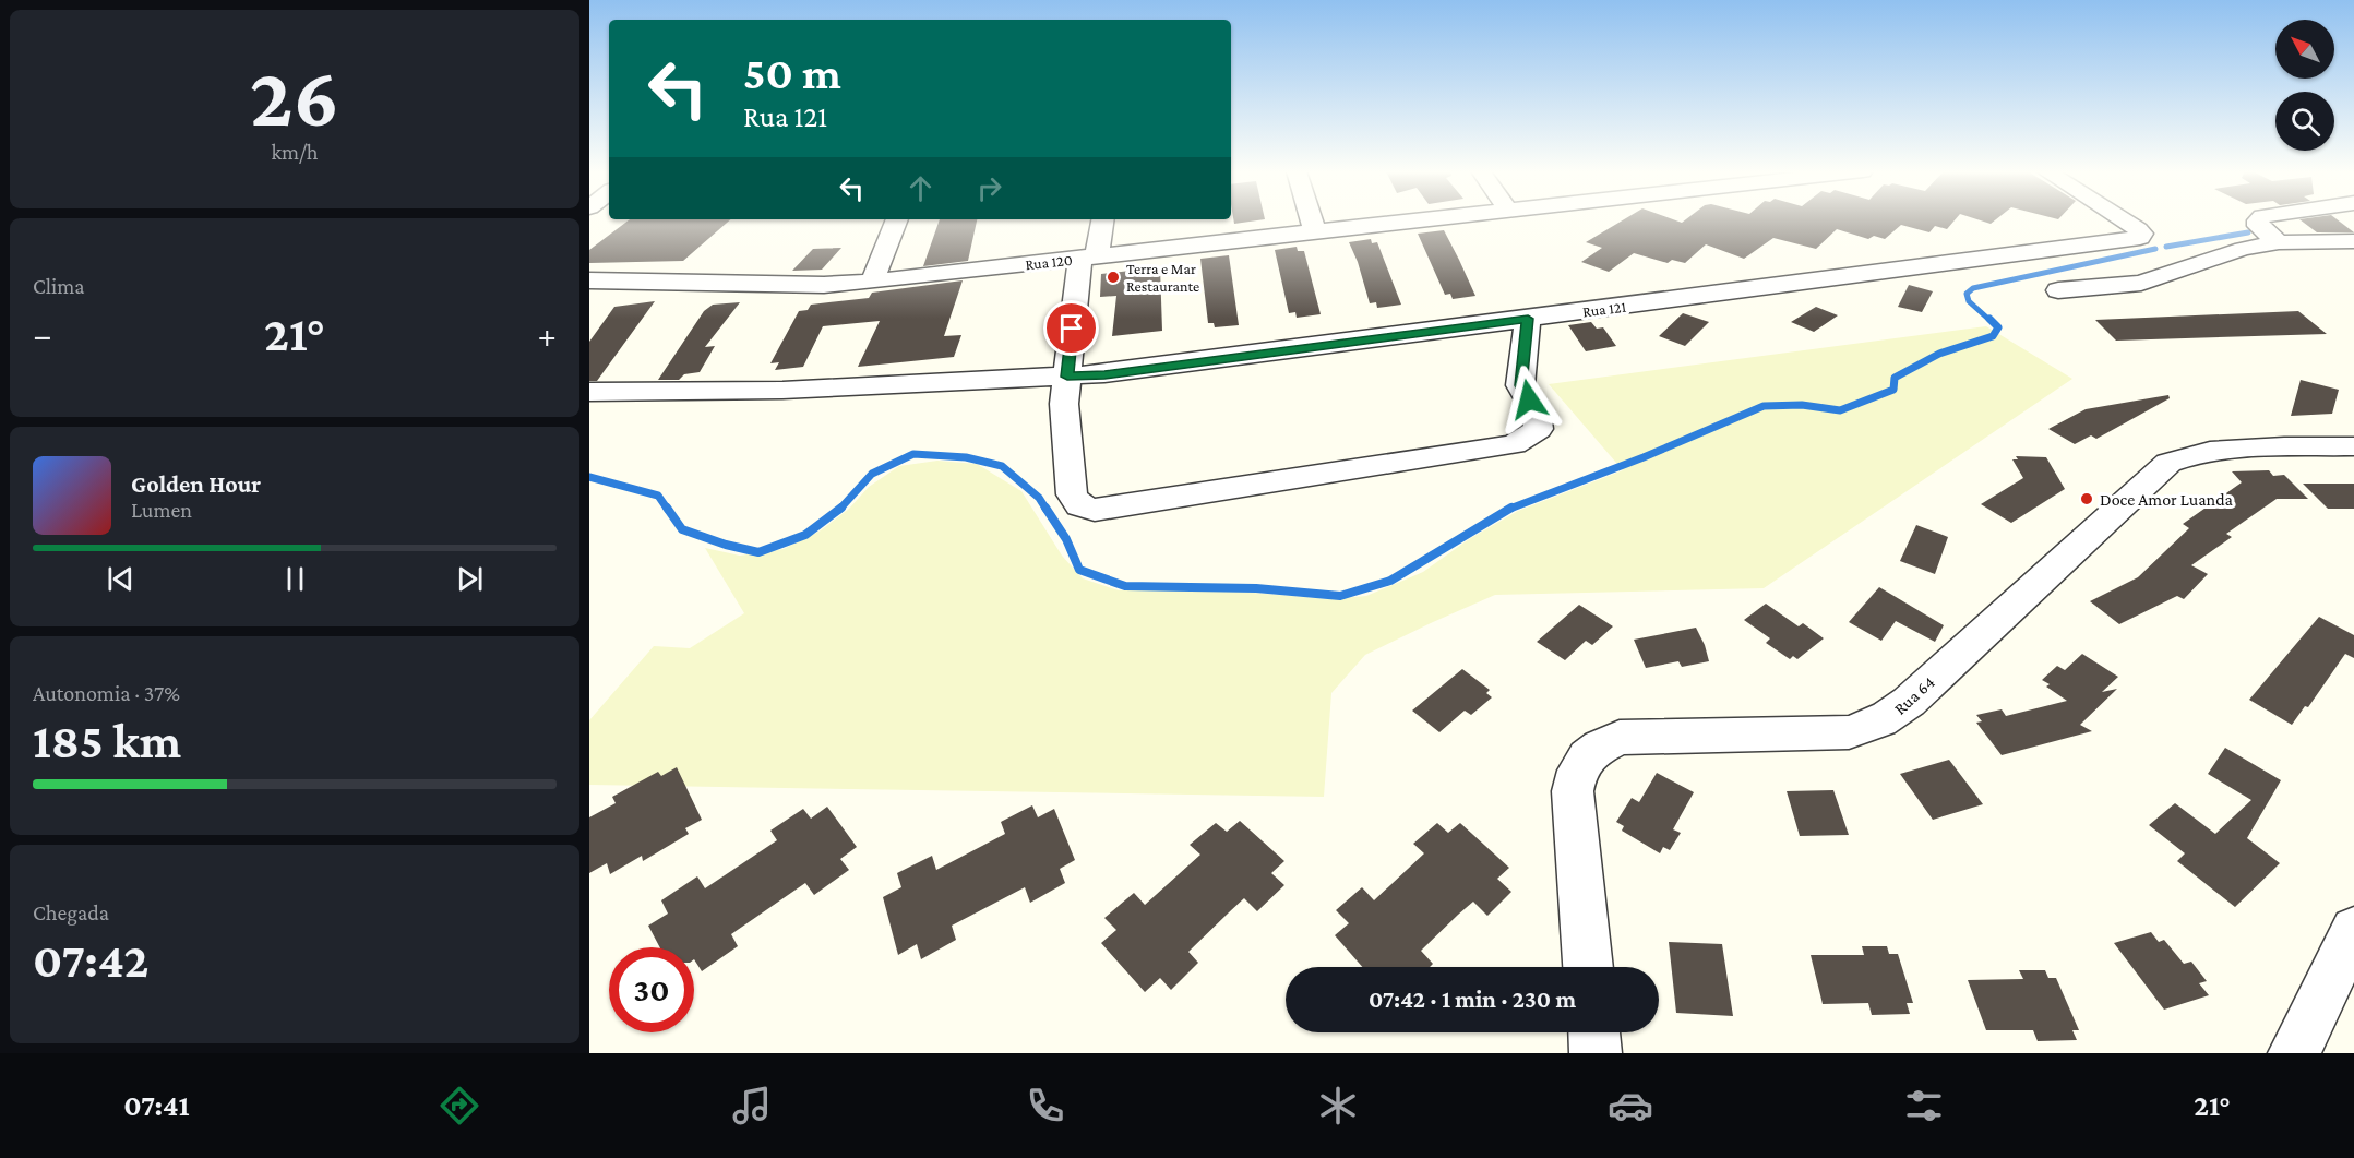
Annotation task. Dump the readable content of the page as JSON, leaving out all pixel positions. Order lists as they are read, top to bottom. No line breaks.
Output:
{"streets":{"street":["Rua 120","Rua 121","Rua 64"]},"places":["Terra e Mar Restaurante","Doce Amor Luanda"],"north":"top left","page":{"tile":[["26","km/h"],"Clima",["Autonomia · 37%","185 km"],["Chegada","07:42"]],"turn":["50 m","Rua 121"],"heat":["−","21°","+"],"song":["Golden Hour","Lumen"],"limit":"30","trip":"07:42 · 1 min · 230 m","tabs":["07:41","21°"]}}
